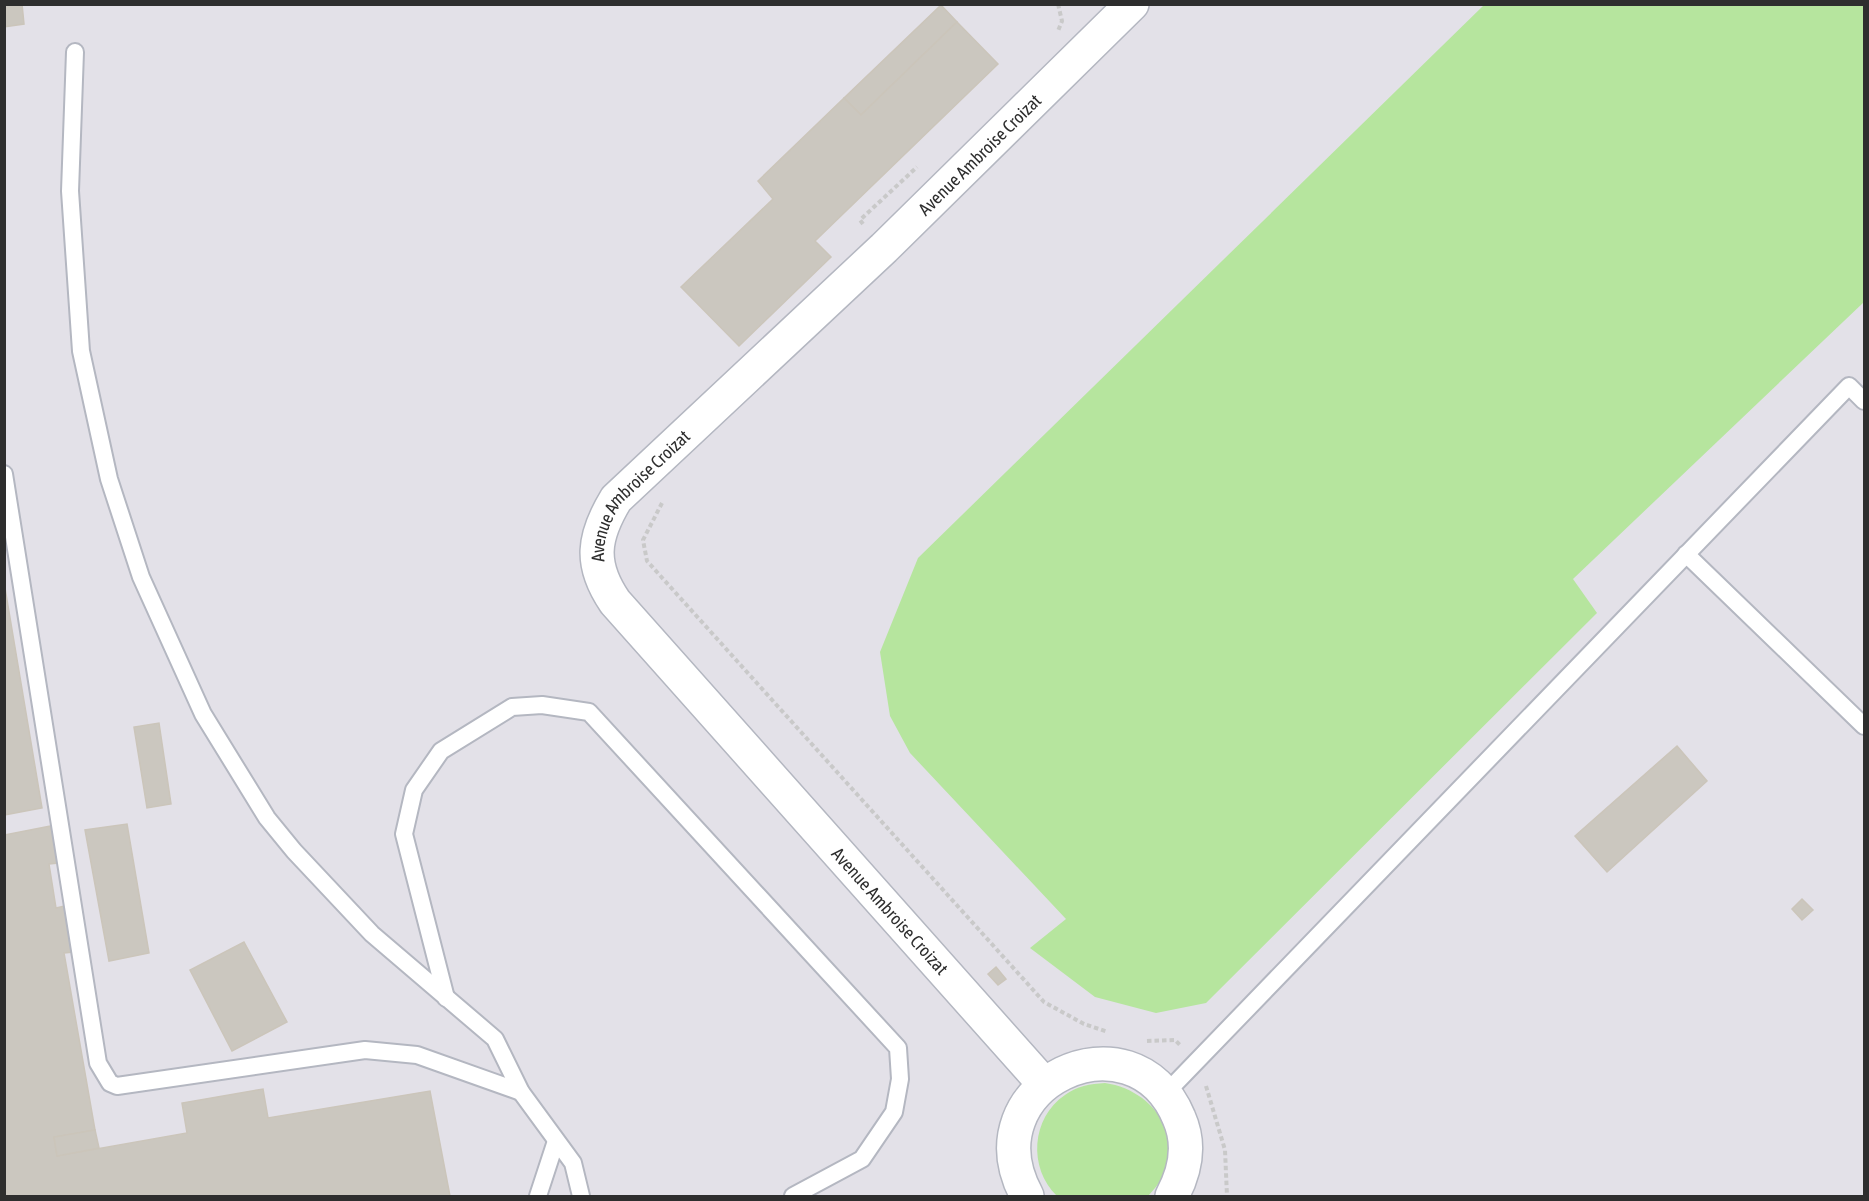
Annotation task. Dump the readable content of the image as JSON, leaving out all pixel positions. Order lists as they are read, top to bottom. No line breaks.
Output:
{"streets":{"street":["Avenue Ambroise Croizat"]}}
